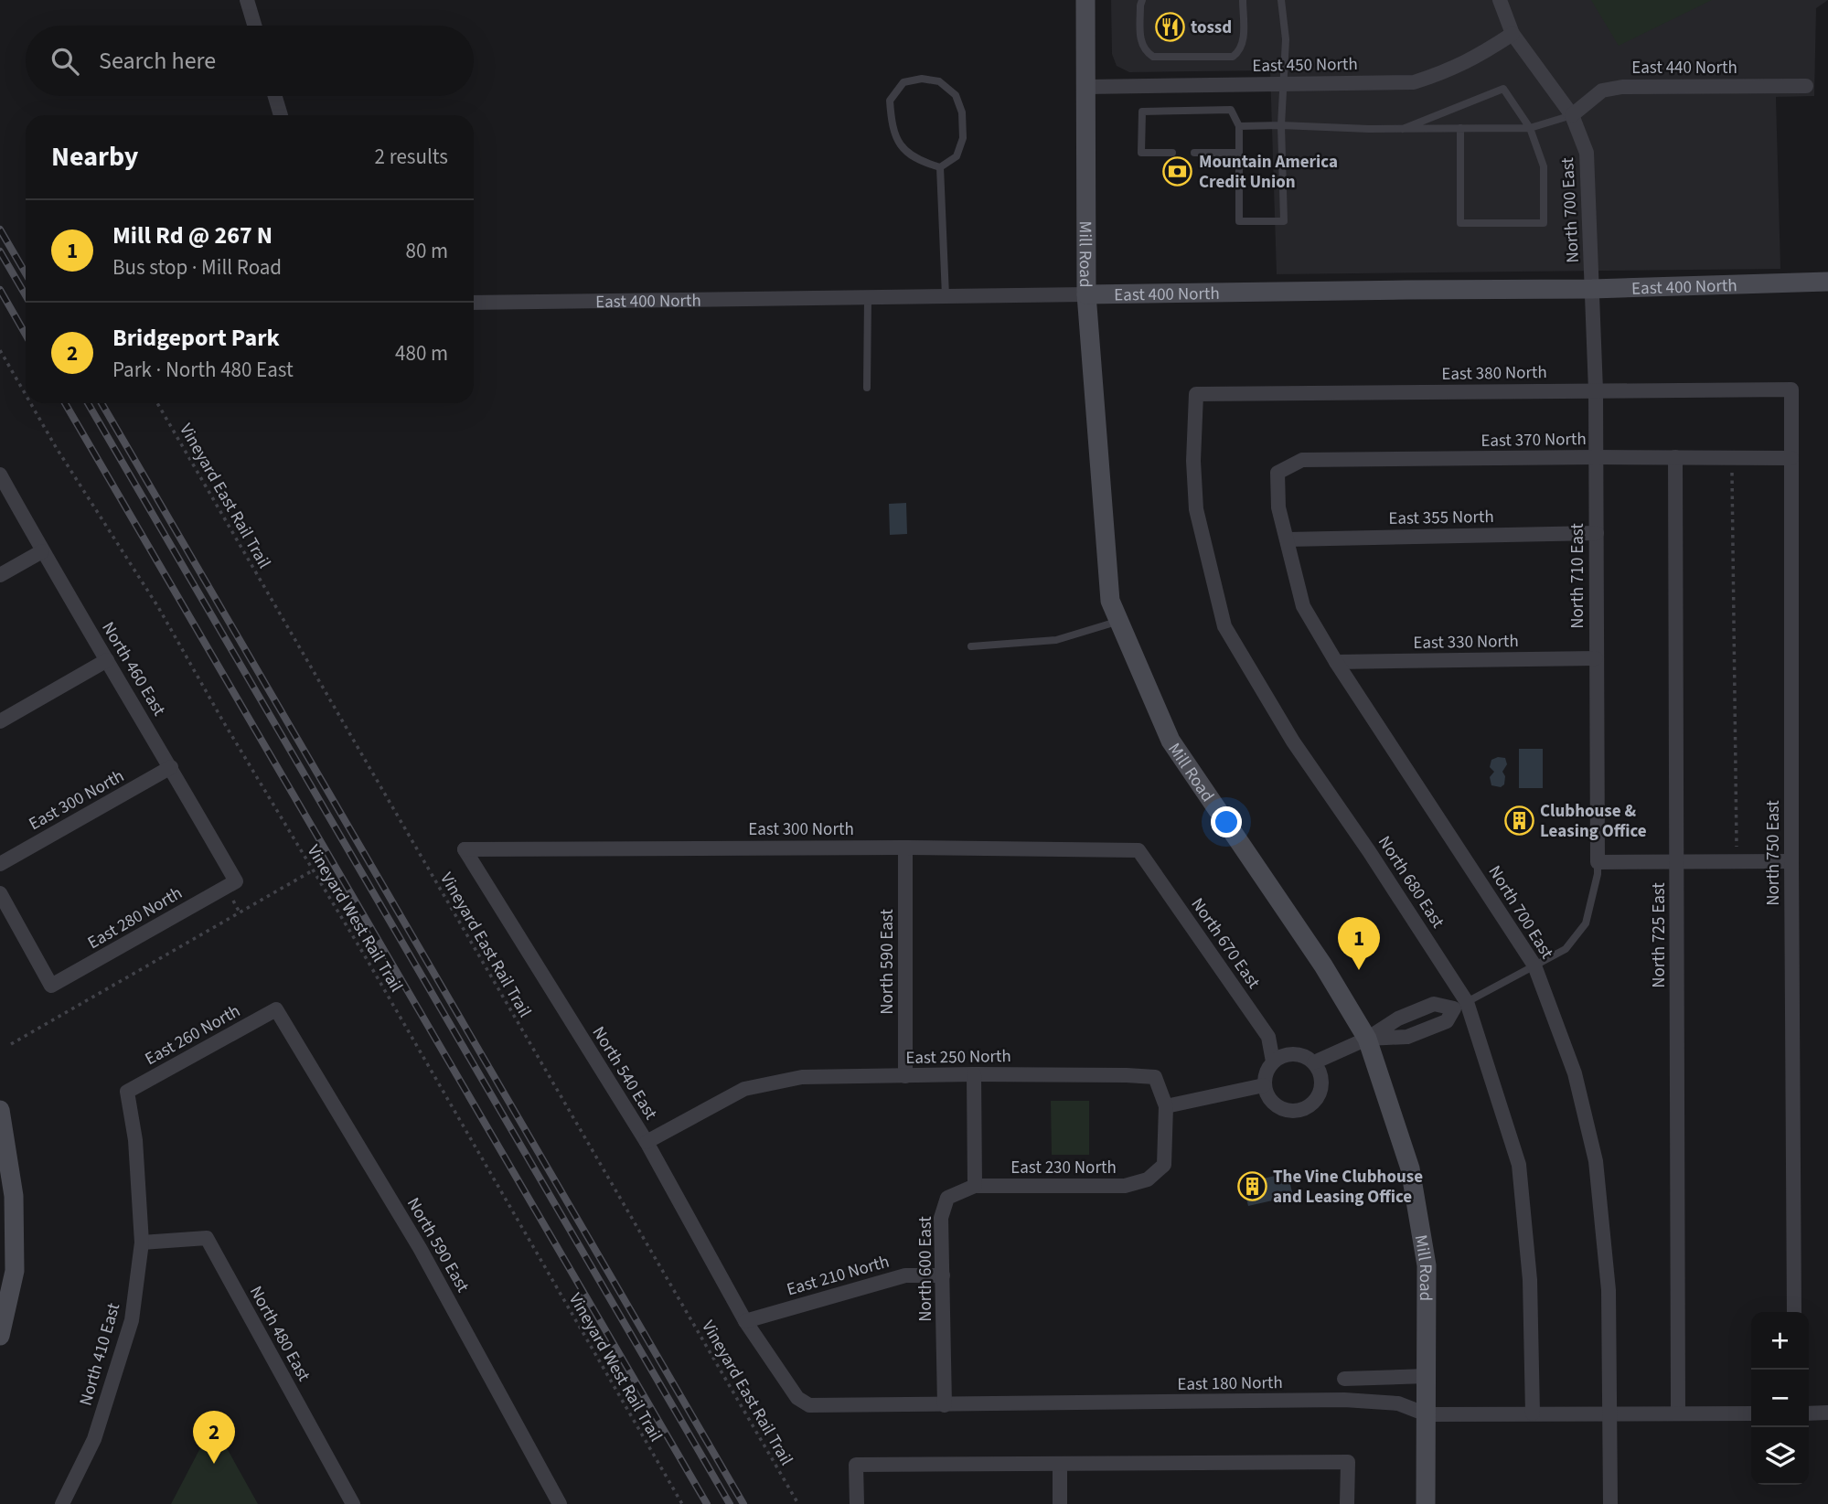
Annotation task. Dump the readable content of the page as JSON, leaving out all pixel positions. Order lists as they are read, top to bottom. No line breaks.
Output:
{"streets":{"main road":["Mill Road","East 400 North"],"street":["East 450 North","East 440 North","North 700 East","East 380 North","East 370 North","East 355 North","North 710 East","East 330 North","North 460 East","East 300 North","North 750 East","North 680 East","East 280 North","North 725 East","North 670 East","North 590 East","East 260 North","East 250 North","North 540 East","East 230 North","North 600 East","East 210 North","North 480 East","North 410 East","East 180 North"],"path":["Vineyard East Rail Trail","Vineyard West Rail Trail"]},"crossings":[["East 450 North","North 700 East"],["East 450 North","Mill Road"],["East 440 North","North 700 East"],["North 700 East","East 400 North"],["North 700 East","East 370 North"],["North 700 East","East 355 North"],["North 700 East","North 710 East"],["North 700 East","East 330 North"],["North 700 East","East 180 North"],["Mill Road","East 400 North"],["Mill Road","East 180 North"],["East 400 North","North 710 East"],["East 380 North","North 710 East"],["East 380 North","North 750 East"],["East 380 North","North 680 East"],["East 370 North","North 710 East"],["East 370 North","North 750 East"],["East 370 North","North 725 East"],["East 355 North","North 710 East"],["North 710 East","East 330 North"],["North 460 East","East 300 North"],["North 460 East","East 280 North"],["East 300 North","North 670 East"],["East 300 North","North 590 East"],["East 300 North","North 540 East"],["North 680 East","East 180 North"],["North 725 East","East 180 North"],["North 590 East","East 260 North"],["North 590 East","East 250 North"],["East 260 North","North 410 East"],["East 250 North","North 540 East"],["East 250 North","East 230 North"],["North 540 East","East 210 North"],["North 540 East","East 180 North"],["East 230 North","North 600 East"],["North 600 East","East 210 North"],["North 600 East","East 180 North"],["East 210 North","East 180 North"],["North 480 East","North 410 East"]],"places":{"restaurant":["tossd"],"bank":["Mountain America Credit Union"],"building":["Clubhouse & Leasing Office","The Vine Clubhouse and Leasing Office"]},"page":{"search":"Search here","heading":["Nearby","2 results"],"list":[{"mark":"1","name":"Mill Rd @ 267 N","note":"Bus stop · Mill Road","value":"80 m"},{"mark":"2","name":"Bridgeport Park","note":"Park · North 480 East","value":"480 m"}],"pins":["1","2"],"map_buttons":["+","−"]}}
